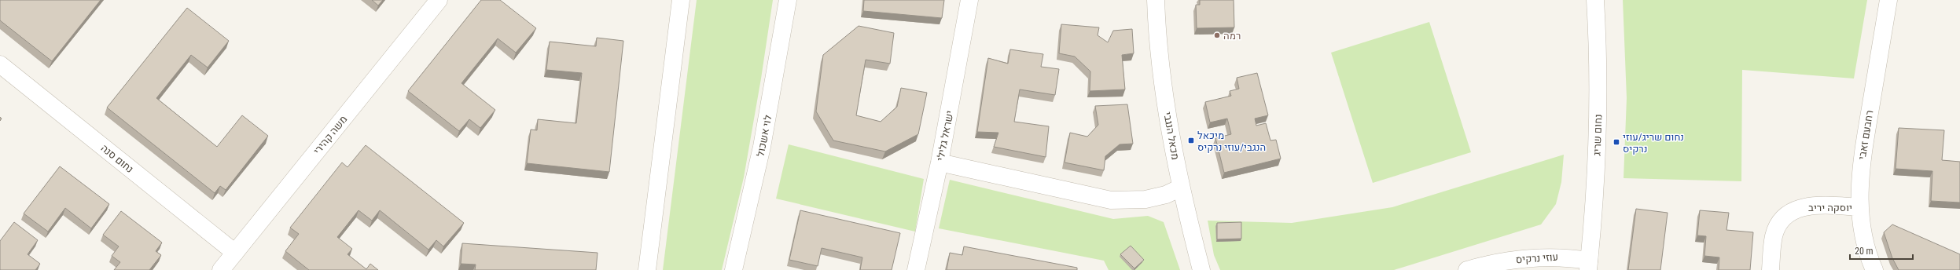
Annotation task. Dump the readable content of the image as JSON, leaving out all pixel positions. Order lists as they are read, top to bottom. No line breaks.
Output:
{"streets":{"street":["משה קהירי","נחום שריג","רחבעם זאבי","לוי אשכול","ישראל גלילי","מכאל הנגבי","נחום סנה","יוסקה יריב","עוזי נרקיס"]},"crossings":[["משה קהירי","נחום סנה"],["נחום שריג","עוזי נרקיס"],["רחבעם זאבי","יוסקה יריב"]],"places":{"other":["רמה"],"transit":["מיכאל הנגבי/עוזי נרקיס","נחום שריג/עוזי נרקיס"]},"scale_bar":"20 m"}
